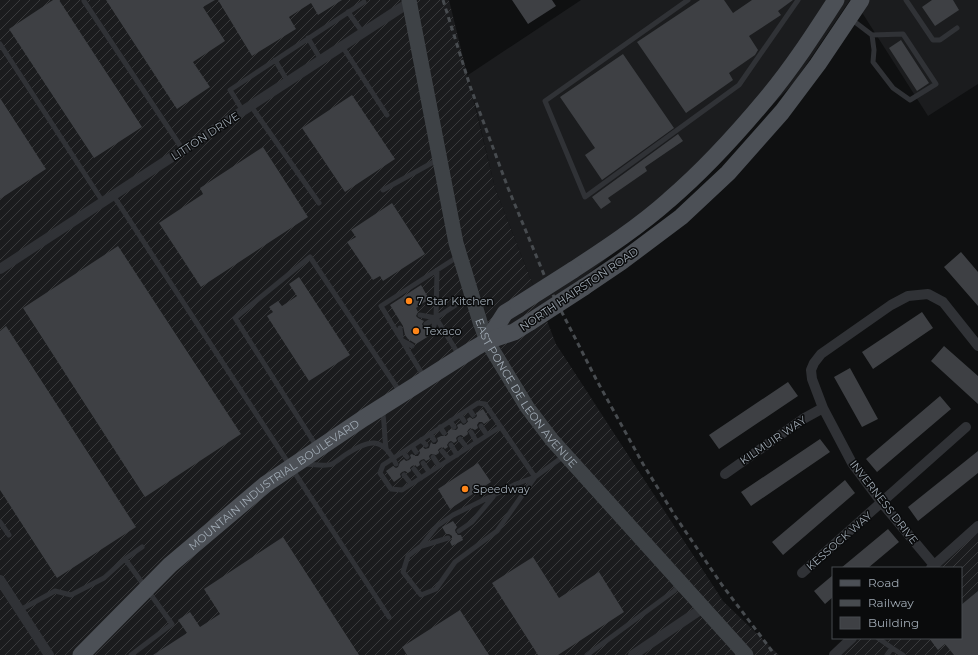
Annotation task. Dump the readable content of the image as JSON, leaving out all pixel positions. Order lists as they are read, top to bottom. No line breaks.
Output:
{"streets":{"main road":["NORTH HAIRSTON ROAD","EAST PONCE DE LEON AVENUE","MOUNTAIN INDUSTRIAL BOULEVARD"],"street":["LITTON DRIVE","KILMUIR WAY","INVERNESS DRIVE","KESSOCK WAY"]},"crossings":[["LITTON DRIVE","EAST PONCE DE LEON AVENUE"],["NORTH HAIRSTON ROAD","EAST PONCE DE LEON AVENUE"],["NORTH HAIRSTON ROAD","MOUNTAIN INDUSTRIAL BOULEVARD"],["EAST PONCE DE LEON AVENUE","MOUNTAIN INDUSTRIAL BOULEVARD"],["KILMUIR WAY","INVERNESS DRIVE"],["INVERNESS DRIVE","KESSOCK WAY"]],"places":["7 Star Kitchen","Texaco","Speedway"],"legend":["Road","Railway","Building"]}
